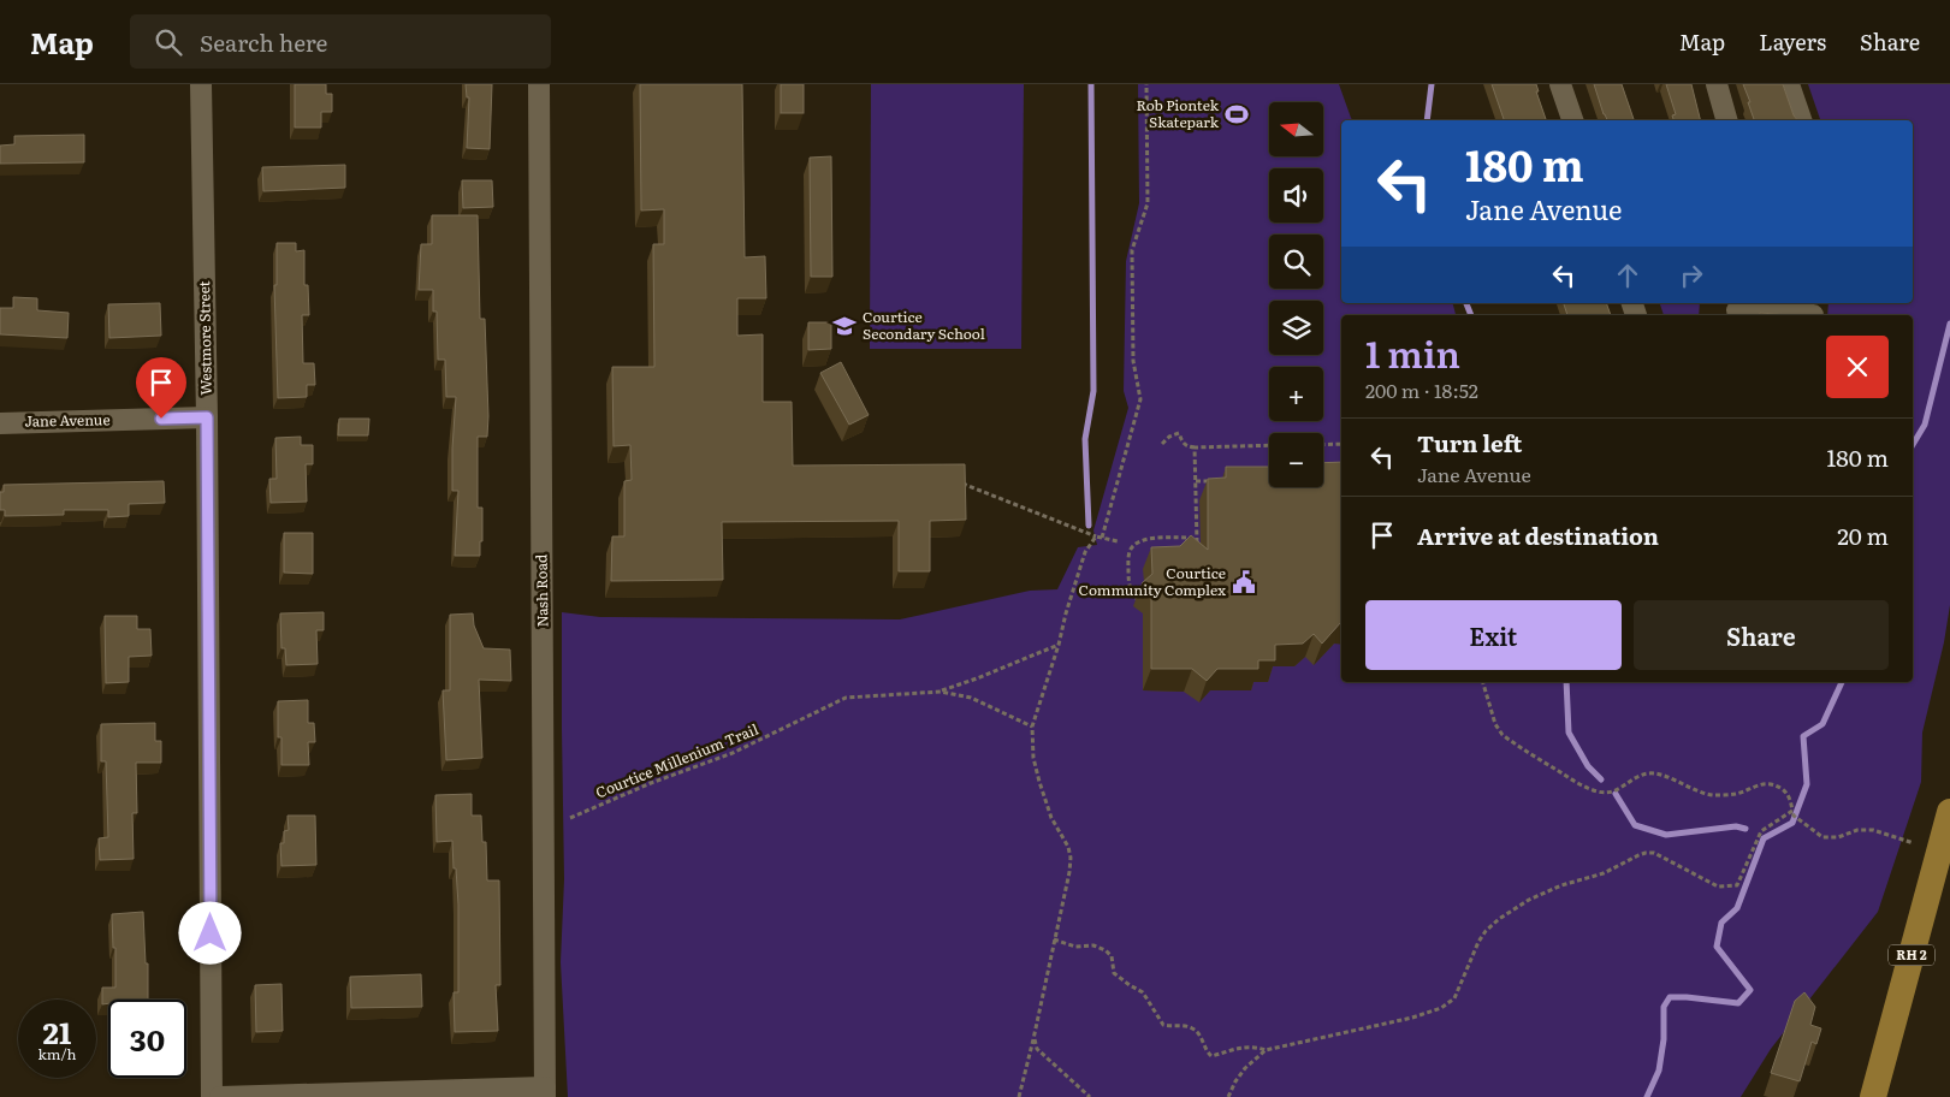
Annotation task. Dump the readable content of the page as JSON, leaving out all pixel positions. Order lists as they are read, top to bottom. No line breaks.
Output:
{"streets":{"main road":["RH 2"],"street":["Westmore Street","Jane Avenue","Nash Road"],"path":["Courtice Millenium Trail"]},"crossings":[["Westmore Street","Jane Avenue"]],"places":{"sports":["Rob Piontek Skatepark"],"school or university":["Courtice Secondary School"],"public building":["Courtice Community Complex"]},"north":"left","page":{"header":"Map","search":"Search here","nav":["Map","Layers","Share"],"map_buttons":["+","−"],"turn":["180 m","Jane Avenue"],"heading":["1 min","200 m · 18:52"],"list":[{"name":"Turn left","note":"Jane Avenue","value":"180 m"},{"name":"Arrive at destination","value":"20 m"}],"buttons":["Exit","Share"],"speed":"21 km/h","limit":"30"}}
